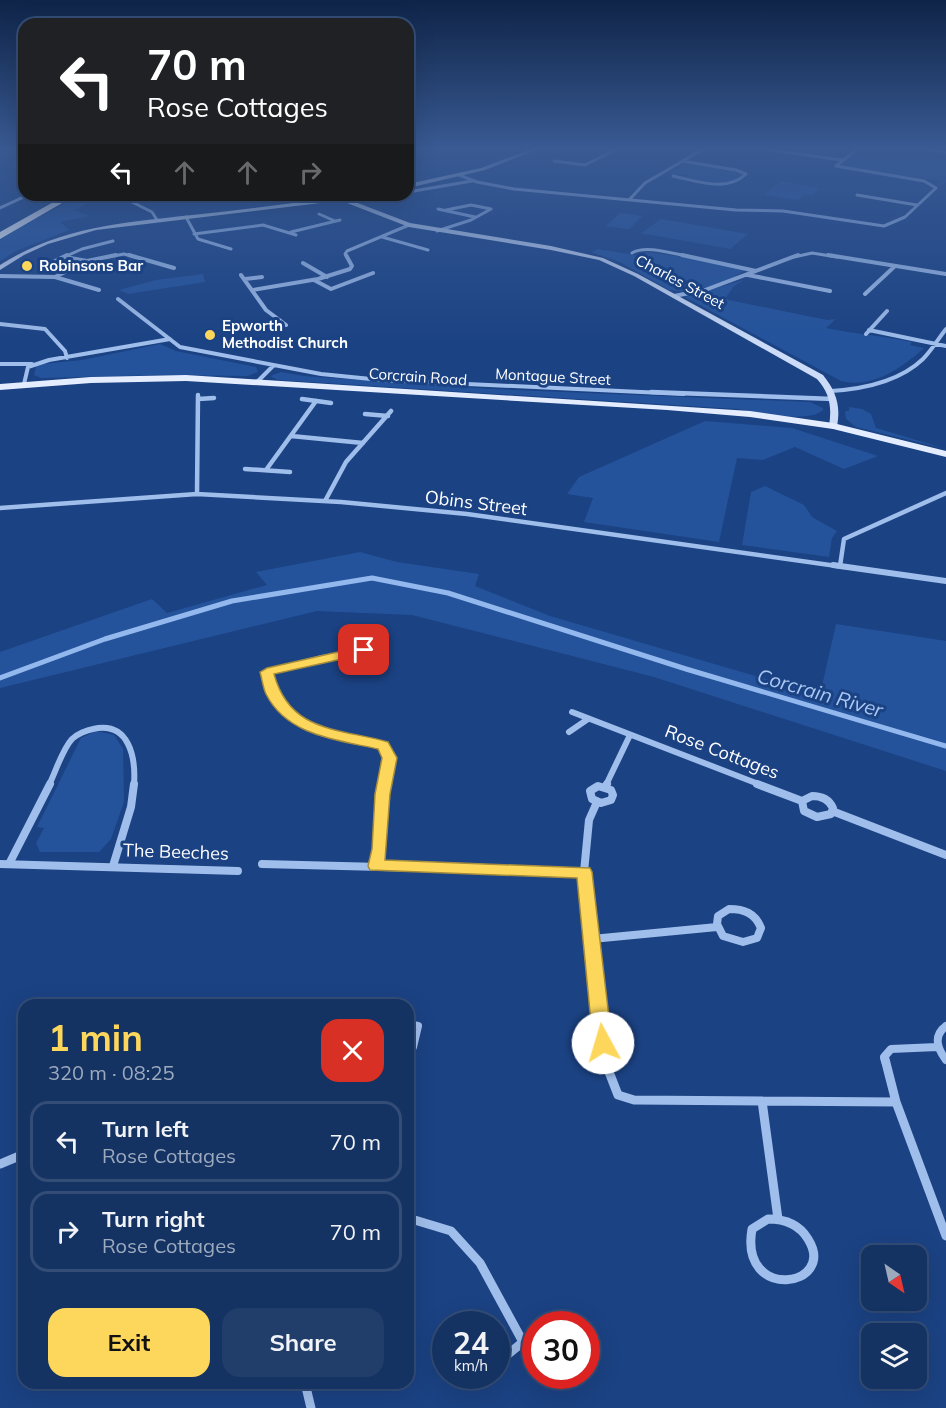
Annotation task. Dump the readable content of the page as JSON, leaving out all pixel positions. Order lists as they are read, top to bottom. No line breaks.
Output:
{"streets":{"main road":["Corcrain Road"],"street":["Charles Street","Montague Street","Obins Street","Rose Cottages","The Beeches"]},"crossings":[["Charles Street","Montague Street"]],"water":["Corcrain River"],"places":["Robinsons Bar","Epworth Methodist Church"],"north":"bottom right","page":{"turn":["70 m","Rose Cottages"],"heading":["1 min","320 m · 08:25"],"list":[{"name":"Turn left","note":"Rose Cottages","value":"70 m"},{"name":"Turn right","note":"Rose Cottages","value":"70 m"}],"buttons":["Exit","Share"],"speed":"24 km/h","limit":"30"}}
